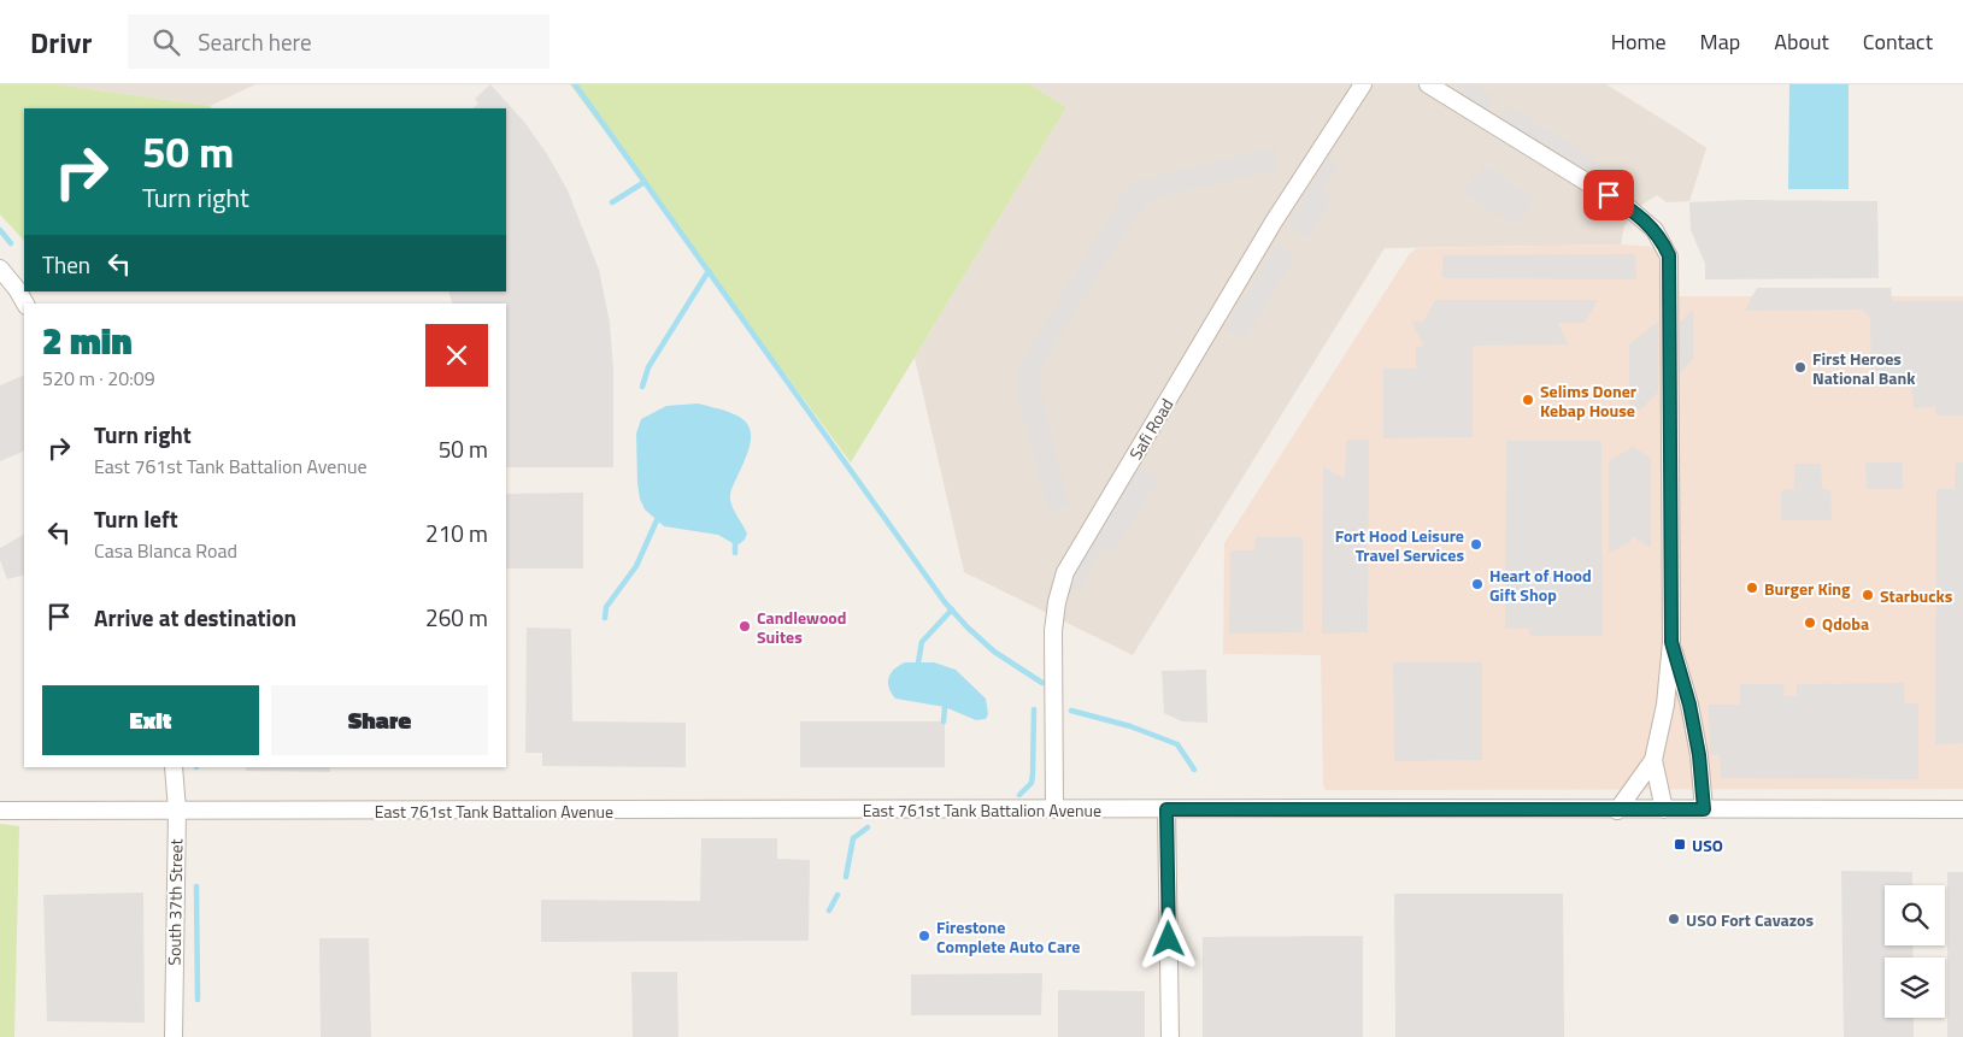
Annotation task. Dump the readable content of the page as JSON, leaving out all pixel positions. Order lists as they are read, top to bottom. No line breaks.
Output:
{"streets":{"street":["Safi Road","East 761st Tank Battalion Avenue","South 37th Street"]},"crossings":[["Safi Road","East 761st Tank Battalion Avenue"],["East 761st Tank Battalion Avenue","South 37th Street"]],"places":{"other":["First Heroes National Bank","Selims Doner Kebap House","Fort Hood Leisure Travel Services","Heart of Hood Gift Shop","Burger King","Starbucks","Qdoba","Candlewood Suites","USO Fort Cavazos","Firestone Complete Auto Care"],"transit":["USO"]},"page":{"header":"Drivr","search":"Search here","nav":["Home","Map","About","Contact"],"turn":["50 m","Turn right"],"then":"Then","heading":["2 min","520 m · 20:09"],"list":[{"name":"Turn right","note":"East 761st Tank Battalion Avenue","value":"50 m"},{"name":"Turn left","note":"Casa Blanca Road","value":"210 m"},{"name":"Arrive at destination","value":"260 m"}],"buttons":["Exit","Share"]}}
